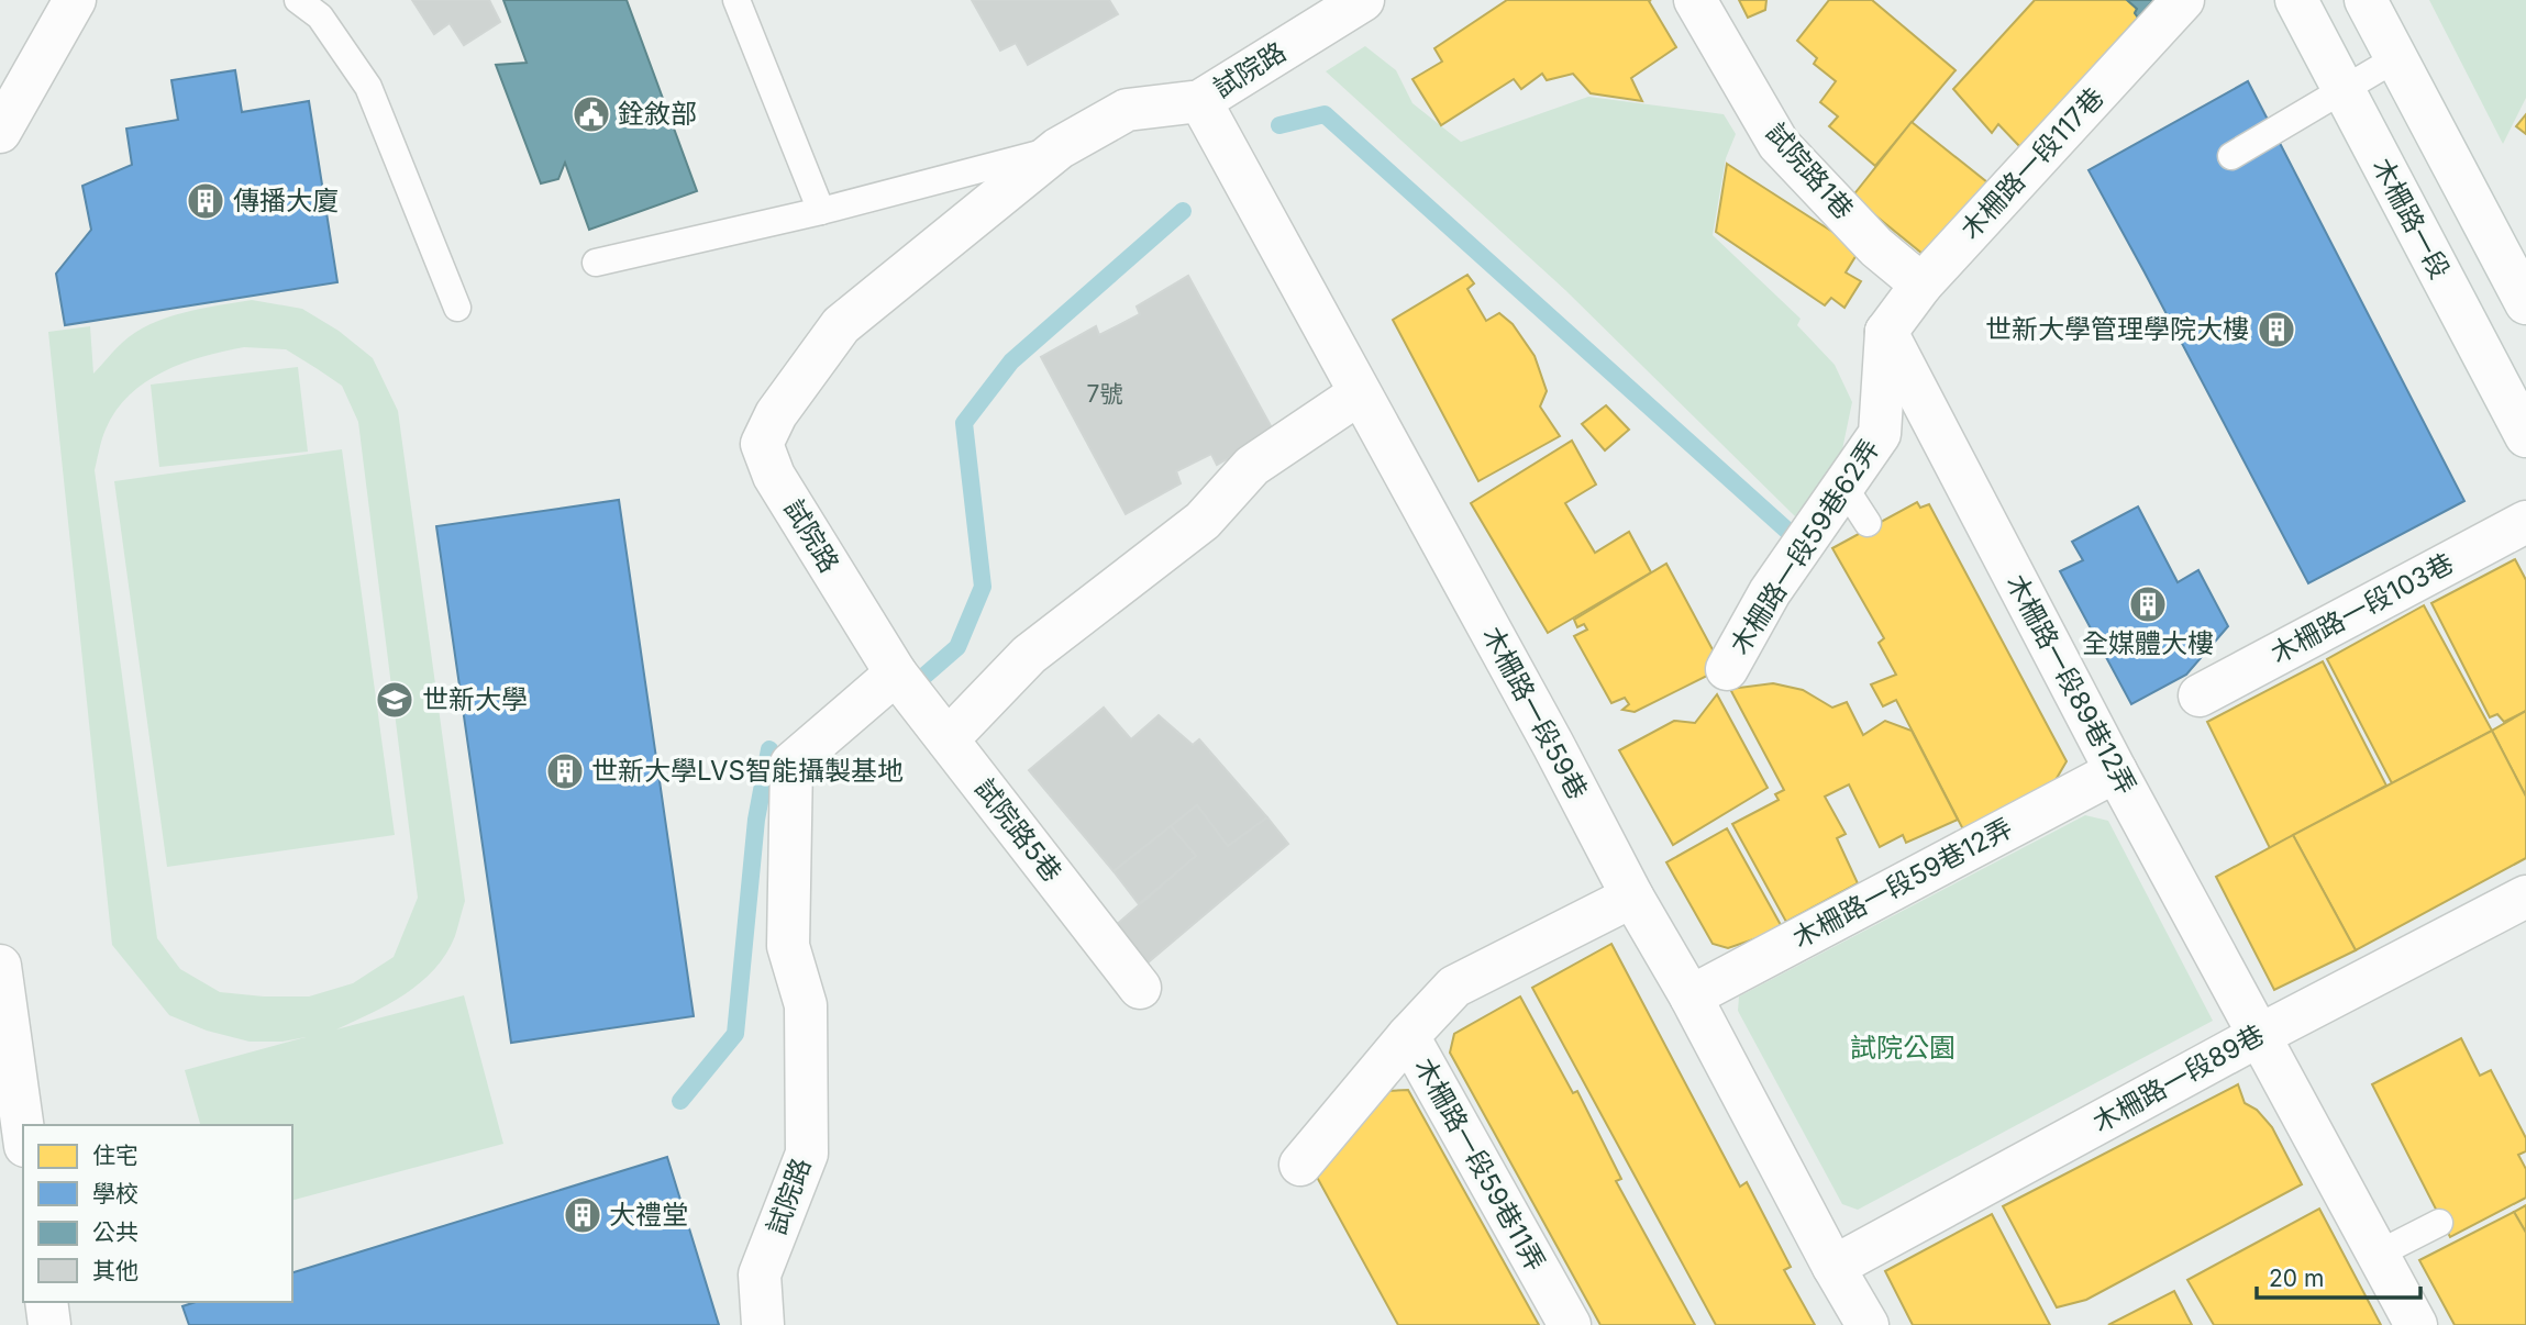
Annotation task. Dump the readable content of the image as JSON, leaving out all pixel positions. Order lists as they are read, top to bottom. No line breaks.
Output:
{"streets":{"street":["試院路","木柵路一段117巷","試院路1巷","木柵路一段","木柵路一段59巷62弄","木柵路一段103巷","木柵路一段89巷12弄","木柵路一段59巷","試院路5巷","木柵路一段59巷12弄","木柵路一段89巷","木柵路一段59巷11弄"]},"crossings":[["試院路","木柵路一段59巷"],["試院路","試院路5巷"],["木柵路一段117巷","試院路1巷"],["木柵路一段117巷","木柵路一段59巷62弄"],["木柵路一段117巷","木柵路一段89巷12弄"],["木柵路一段59巷62弄","木柵路一段89巷12弄"],["木柵路一段89巷12弄","木柵路一段59巷12弄"],["木柵路一段89巷12弄","木柵路一段89巷"],["木柵路一段59巷","木柵路一段59巷12弄"],["木柵路一段59巷","木柵路一段89巷"],["木柵路一段59巷","木柵路一段59巷11弄"]],"parks":["試院公園"],"places":{"public building":["銓敘部"],"building":["傳播大廈","世新大學管理學院大樓","全媒體大樓","世新大學LVS智能攝製基地","大禮堂"],"school or university":["世新大學"]},"house_numbers":["7號"],"legend":["住宅","學校","公共","其他"],"scale_bar":"20 m"}
